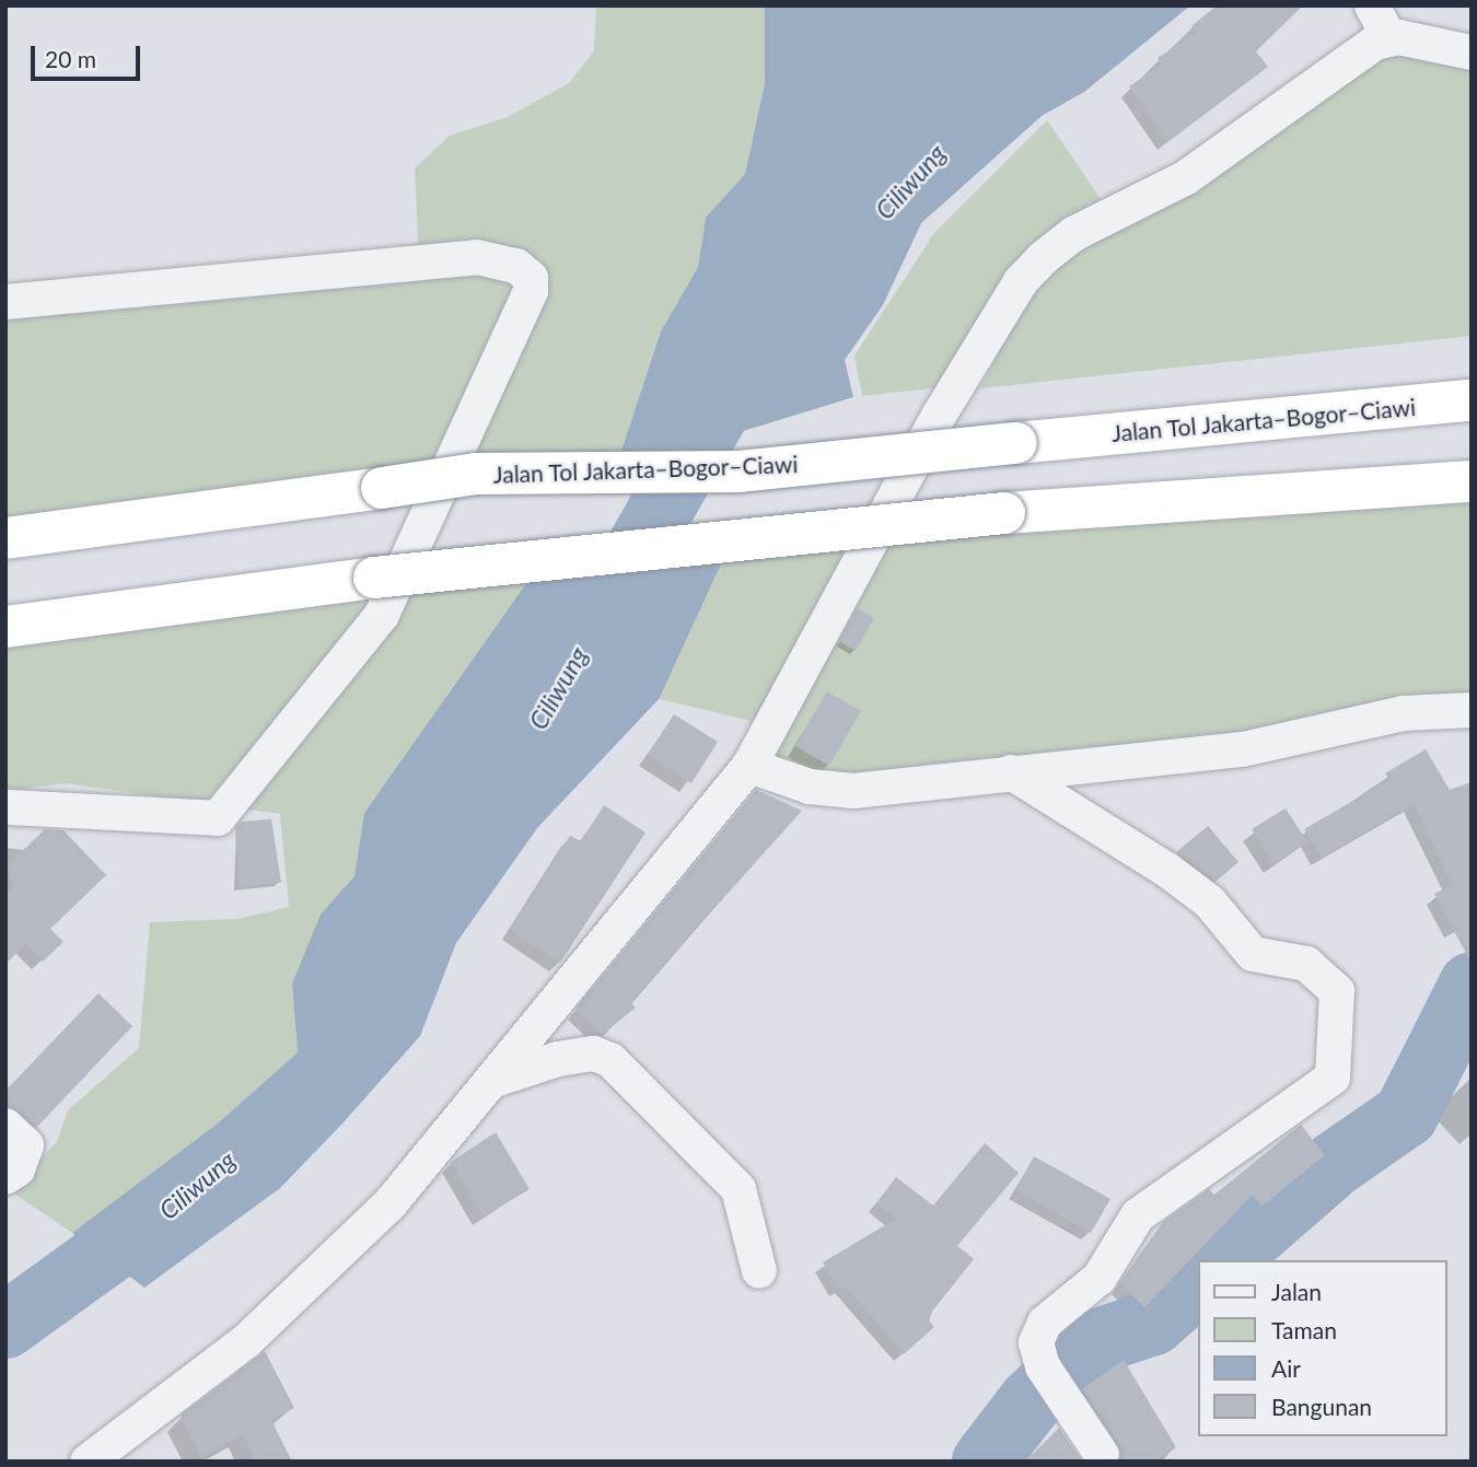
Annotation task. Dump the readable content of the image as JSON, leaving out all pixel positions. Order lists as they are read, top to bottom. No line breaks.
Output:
{"streets":{"highway":["Jalan Tol Jakarta–Bogor–Ciawi"]},"water":["Ciliwung"],"legend":["Jalan","Taman","Air","Bangunan"],"scale_bar":"20 m"}
